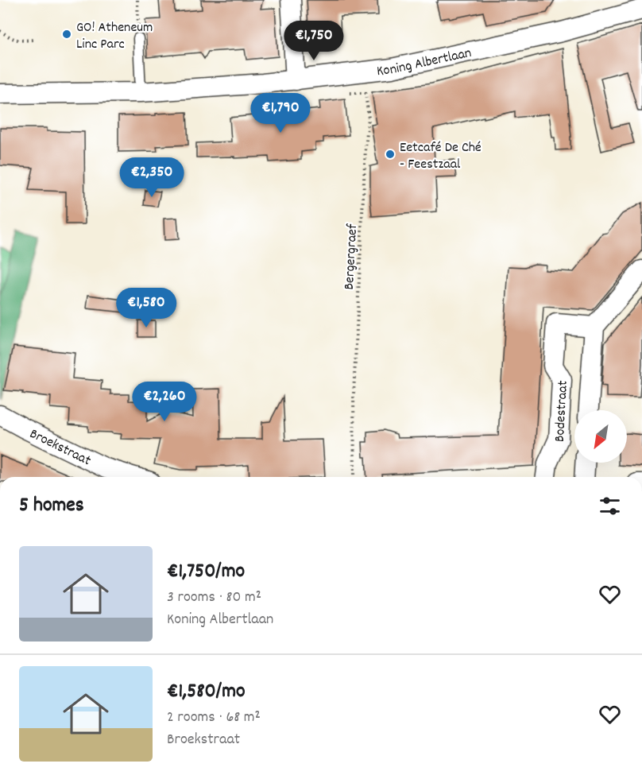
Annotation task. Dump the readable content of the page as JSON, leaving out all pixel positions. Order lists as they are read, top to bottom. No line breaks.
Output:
{"streets":{"street":["Koning Albertlaan","Bodestraat","Broekstraat"],"path":["Bergergraef"]},"crossings":[["Koning Albertlaan","Bergergraef"]],"places":["GO! Atheneum Linc Parc","Eetcafé De Ché - Feestzaal"],"north":"bottom left","page":{"price":["€1,750","€1,790","€2,350","€1,580","€2,260"],"heading":"5 homes","list":[{"name":"€1,750/mo","note":"3 rooms · 80 m² · Koning Albertlaan"},{"name":"€1,580/mo","note":"2 rooms · 68 m² · Broekstraat"}]}}
